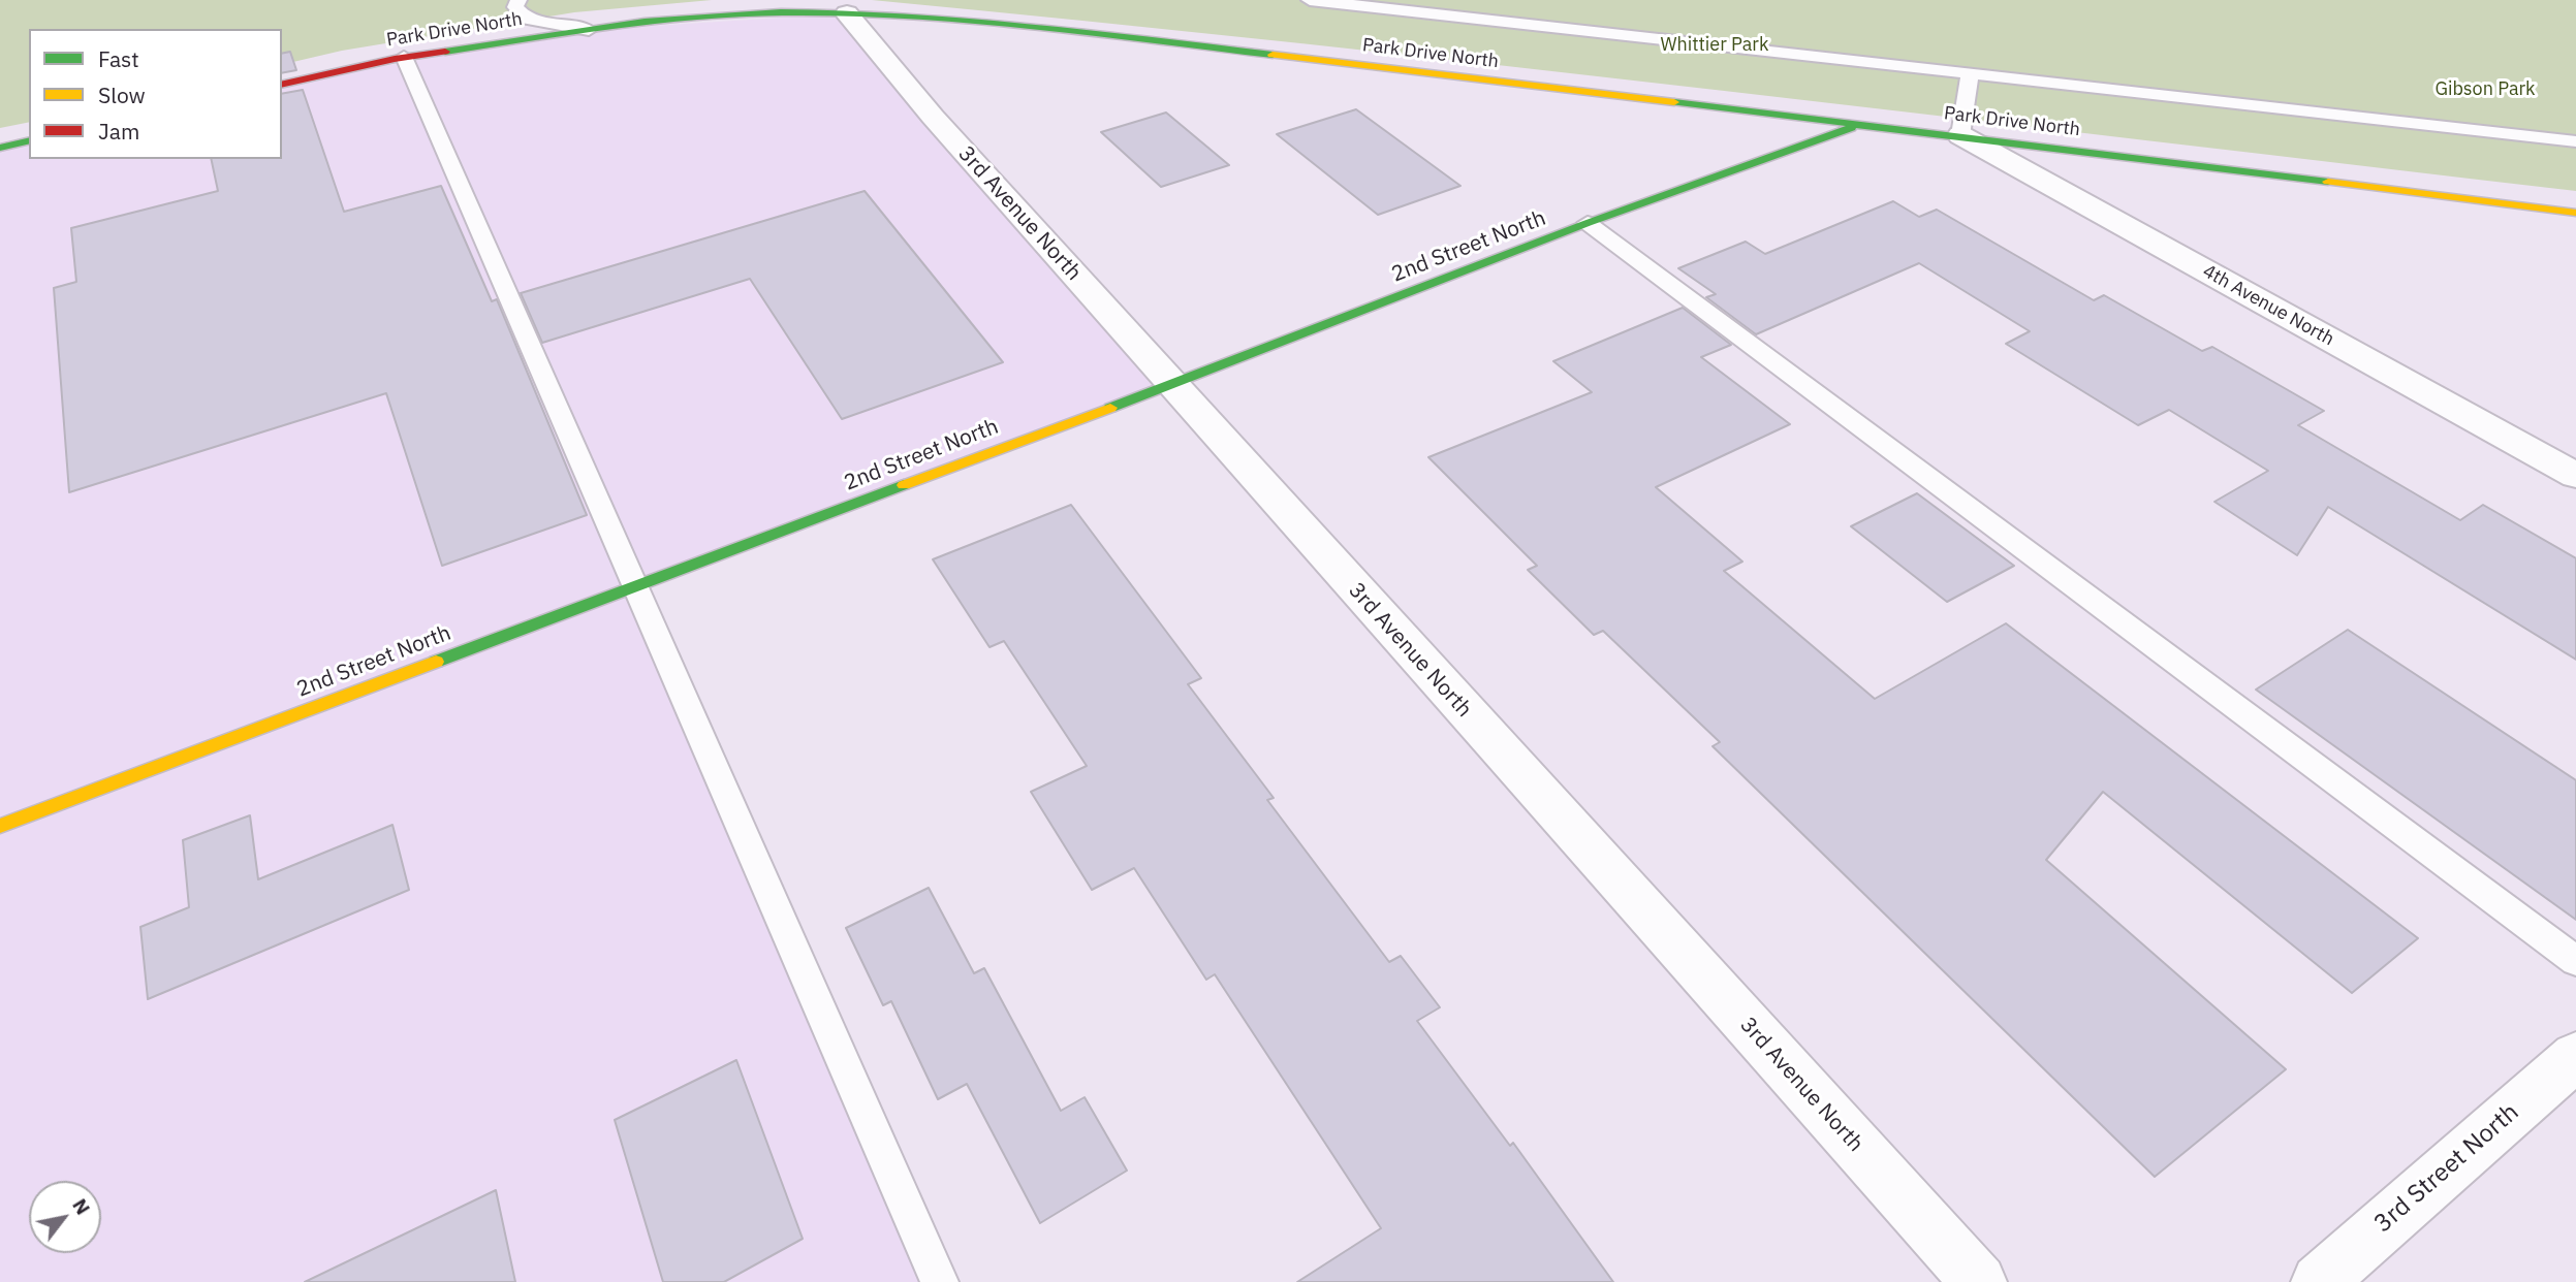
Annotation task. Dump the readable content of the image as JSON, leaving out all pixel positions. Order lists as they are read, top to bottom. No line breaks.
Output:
{"streets":{"street":["Park Drive North","3rd Avenue North","2nd Street North","4th Avenue North","3rd Street North"]},"crossings":[["Park Drive North","3rd Avenue North"],["Park Drive North","2nd Street North"],["Park Drive North","4th Avenue North"],["3rd Avenue North","2nd Street North"]],"parks":["Whittier Park","Gibson Park"],"legend":["Fast","Slow","Jam"],"north":"top right"}
